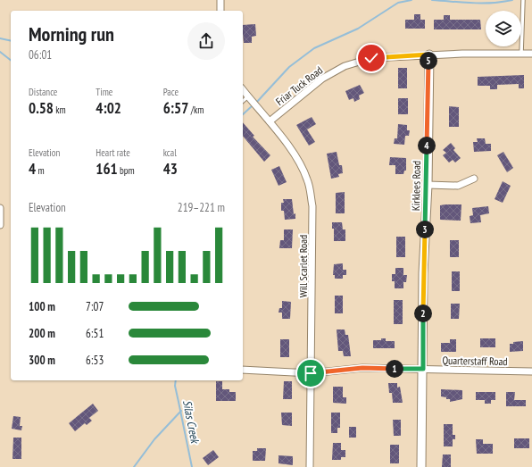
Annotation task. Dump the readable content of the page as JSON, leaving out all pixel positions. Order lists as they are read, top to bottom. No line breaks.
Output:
{"streets":{"street":["Friar Tuck Road","Kirklees Road","Will Scarlet Road","Quarterstaff Road"]},"crossings":[["Friar Tuck Road","Kirklees Road"],["Friar Tuck Road","Will Scarlet Road"],["Kirklees Road","Quarterstaff Road"],["Will Scarlet Road","Quarterstaff Road"]],"water":["Silas Creek"],"page":{"heading":["Morning run","06:01"],"pins":["5","4","3","2","1"],"stats":[["Distance","0.58 km"],["Time","4:02"],["Pace","6:57 /km"],["Elevation","4 m"],["Heart rate","161 bpm"],["kcal","43"]],"chart":["Elevation","219–221 m"],"list":[{"name":"100 m","note":"7:07"},{"name":"200 m","note":"6:51"},{"name":"300 m","note":"6:53"}]}}
